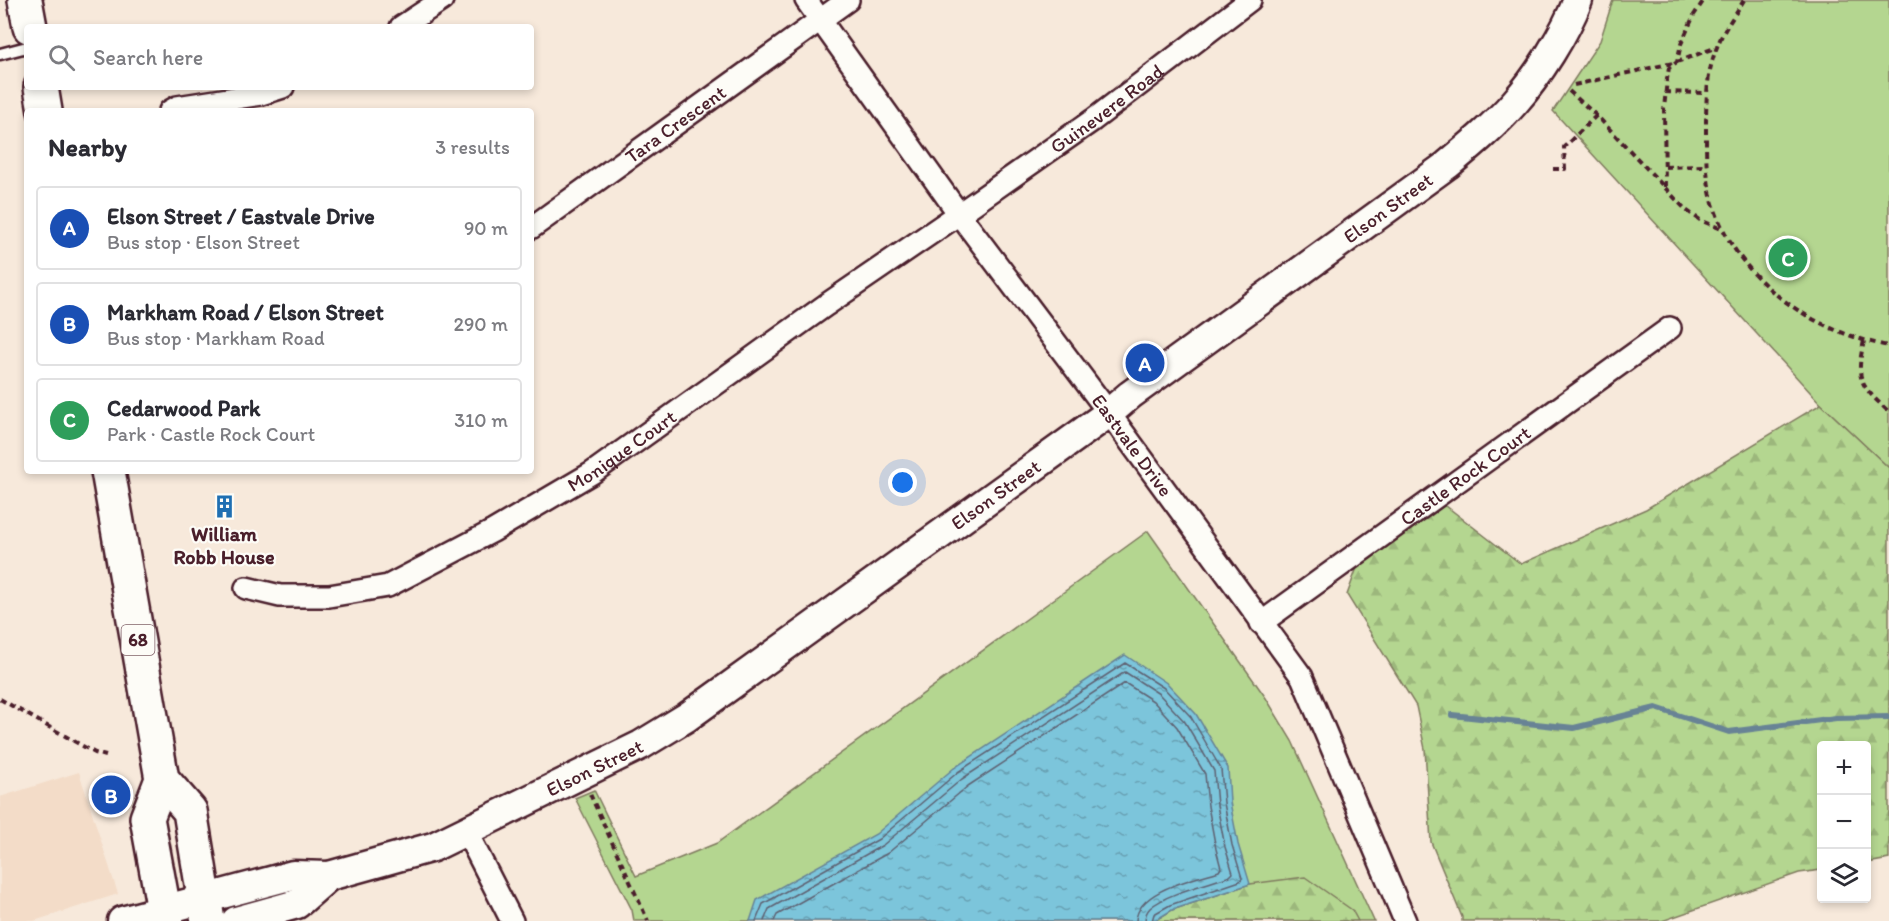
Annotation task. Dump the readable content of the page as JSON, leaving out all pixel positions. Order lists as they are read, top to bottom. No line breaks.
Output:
{"streets":{"main road":["68"],"street":["Guinevere Road","Tara Crescent","Elson Street","Eastvale Drive","Monique Court","Castle Rock Court"]},"crossings":[["Guinevere Road","Eastvale Drive"],["Guinevere Road","Monique Court"],["Tara Crescent","Eastvale Drive"],["Elson Street","Eastvale Drive"],["Eastvale Drive","Monique Court"],["Eastvale Drive","Castle Rock Court"]],"places":{"building":["William Robb House"]},"page":{"search":"Search here","heading":["Nearby","3 results"],"list":[{"mark":"A","name":"Elson Street / Eastvale Drive","note":"Bus stop · Elson Street","value":"90 m"},{"mark":"B","name":"Markham Road / Elson Street","note":"Bus stop · Markham Road","value":"290 m"},{"mark":"C","name":"Cedarwood Park","note":"Park · Castle Rock Court","value":"310 m"}],"pins":["C","A","B"],"map_buttons":["+","−"]}}
